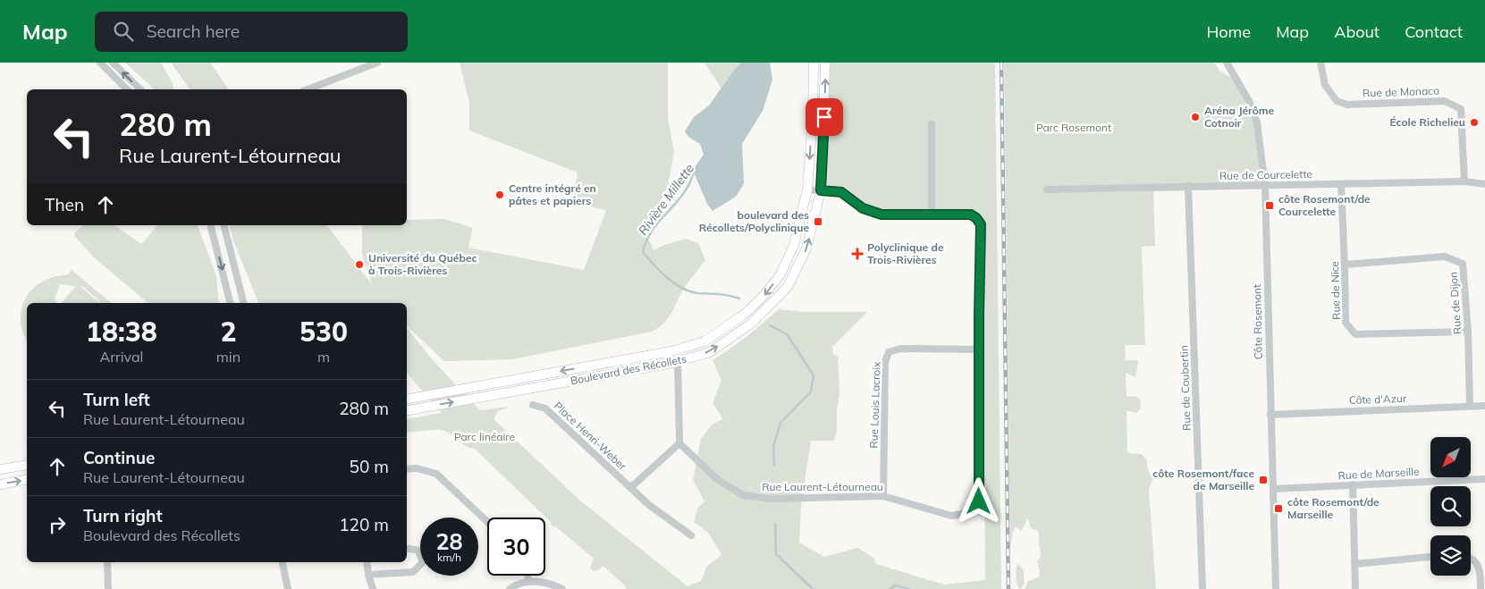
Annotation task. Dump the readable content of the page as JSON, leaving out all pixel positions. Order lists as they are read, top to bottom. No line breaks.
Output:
{"streets":{"main road":["Boulevard des Récollets"],"street":["Rue de Monaco","Rue de Courcelette","Rue de Nice","Rue de Dijon","Côte Rosemont","Rue de Coubertin","Côte d'Azur","Rue Louis Lacroix","Place Henri-Weber","Rue de Marseille","Rue Laurent-Létourneau"]},"crossings":[["Rue de Monaco","Rue de Courcelette"],["Rue de Courcelette","Rue de Nice"],["Rue de Courcelette","Côte Rosemont"],["Rue de Courcelette","Rue de Coubertin"],["Rue de Nice","Rue de Dijon"],["Rue de Dijon","Côte d'Azur"],["Côte Rosemont","Côte d'Azur"],["Côte Rosemont","Rue de Marseille"],["Boulevard des Récollets","Rue Laurent-Létourneau"],["Rue Louis Lacroix","Rue Laurent-Létourneau"]],"water":["Rivière Millette"],"parks":["Parc Rosemont","Parc linéaire"],"places":{"other":["Aréna Jérôme Cotnoir","École Richelieu","Centre intégré en pâtes et papiers","Université du Québec à Trois-Rivières"],"transit":["côte Rosemont/de Courcelette","boulevard des Récollets/Polyclinique","côte Rosemont/face de Marseille","côte Rosemont/de Marseille"],"health":["Polyclinique de Trois-Rivières"]},"north":"bottom left","page":{"header":"Map","search":"Search here","nav":["Home","Map","About","Contact"],"turn":["280 m","Rue Laurent-Létourneau"],"then":"Then","eta":["18:38","Arrival","2","min","530","m"],"list":[{"name":"Turn left","note":"Rue Laurent-Létourneau","value":"280 m"},{"name":"Continue","note":"Rue Laurent-Létourneau","value":"50 m"},{"name":"Turn right","note":"Boulevard des Récollets","value":"120 m"}],"speed":"28 km/h","limit":"30"}}
